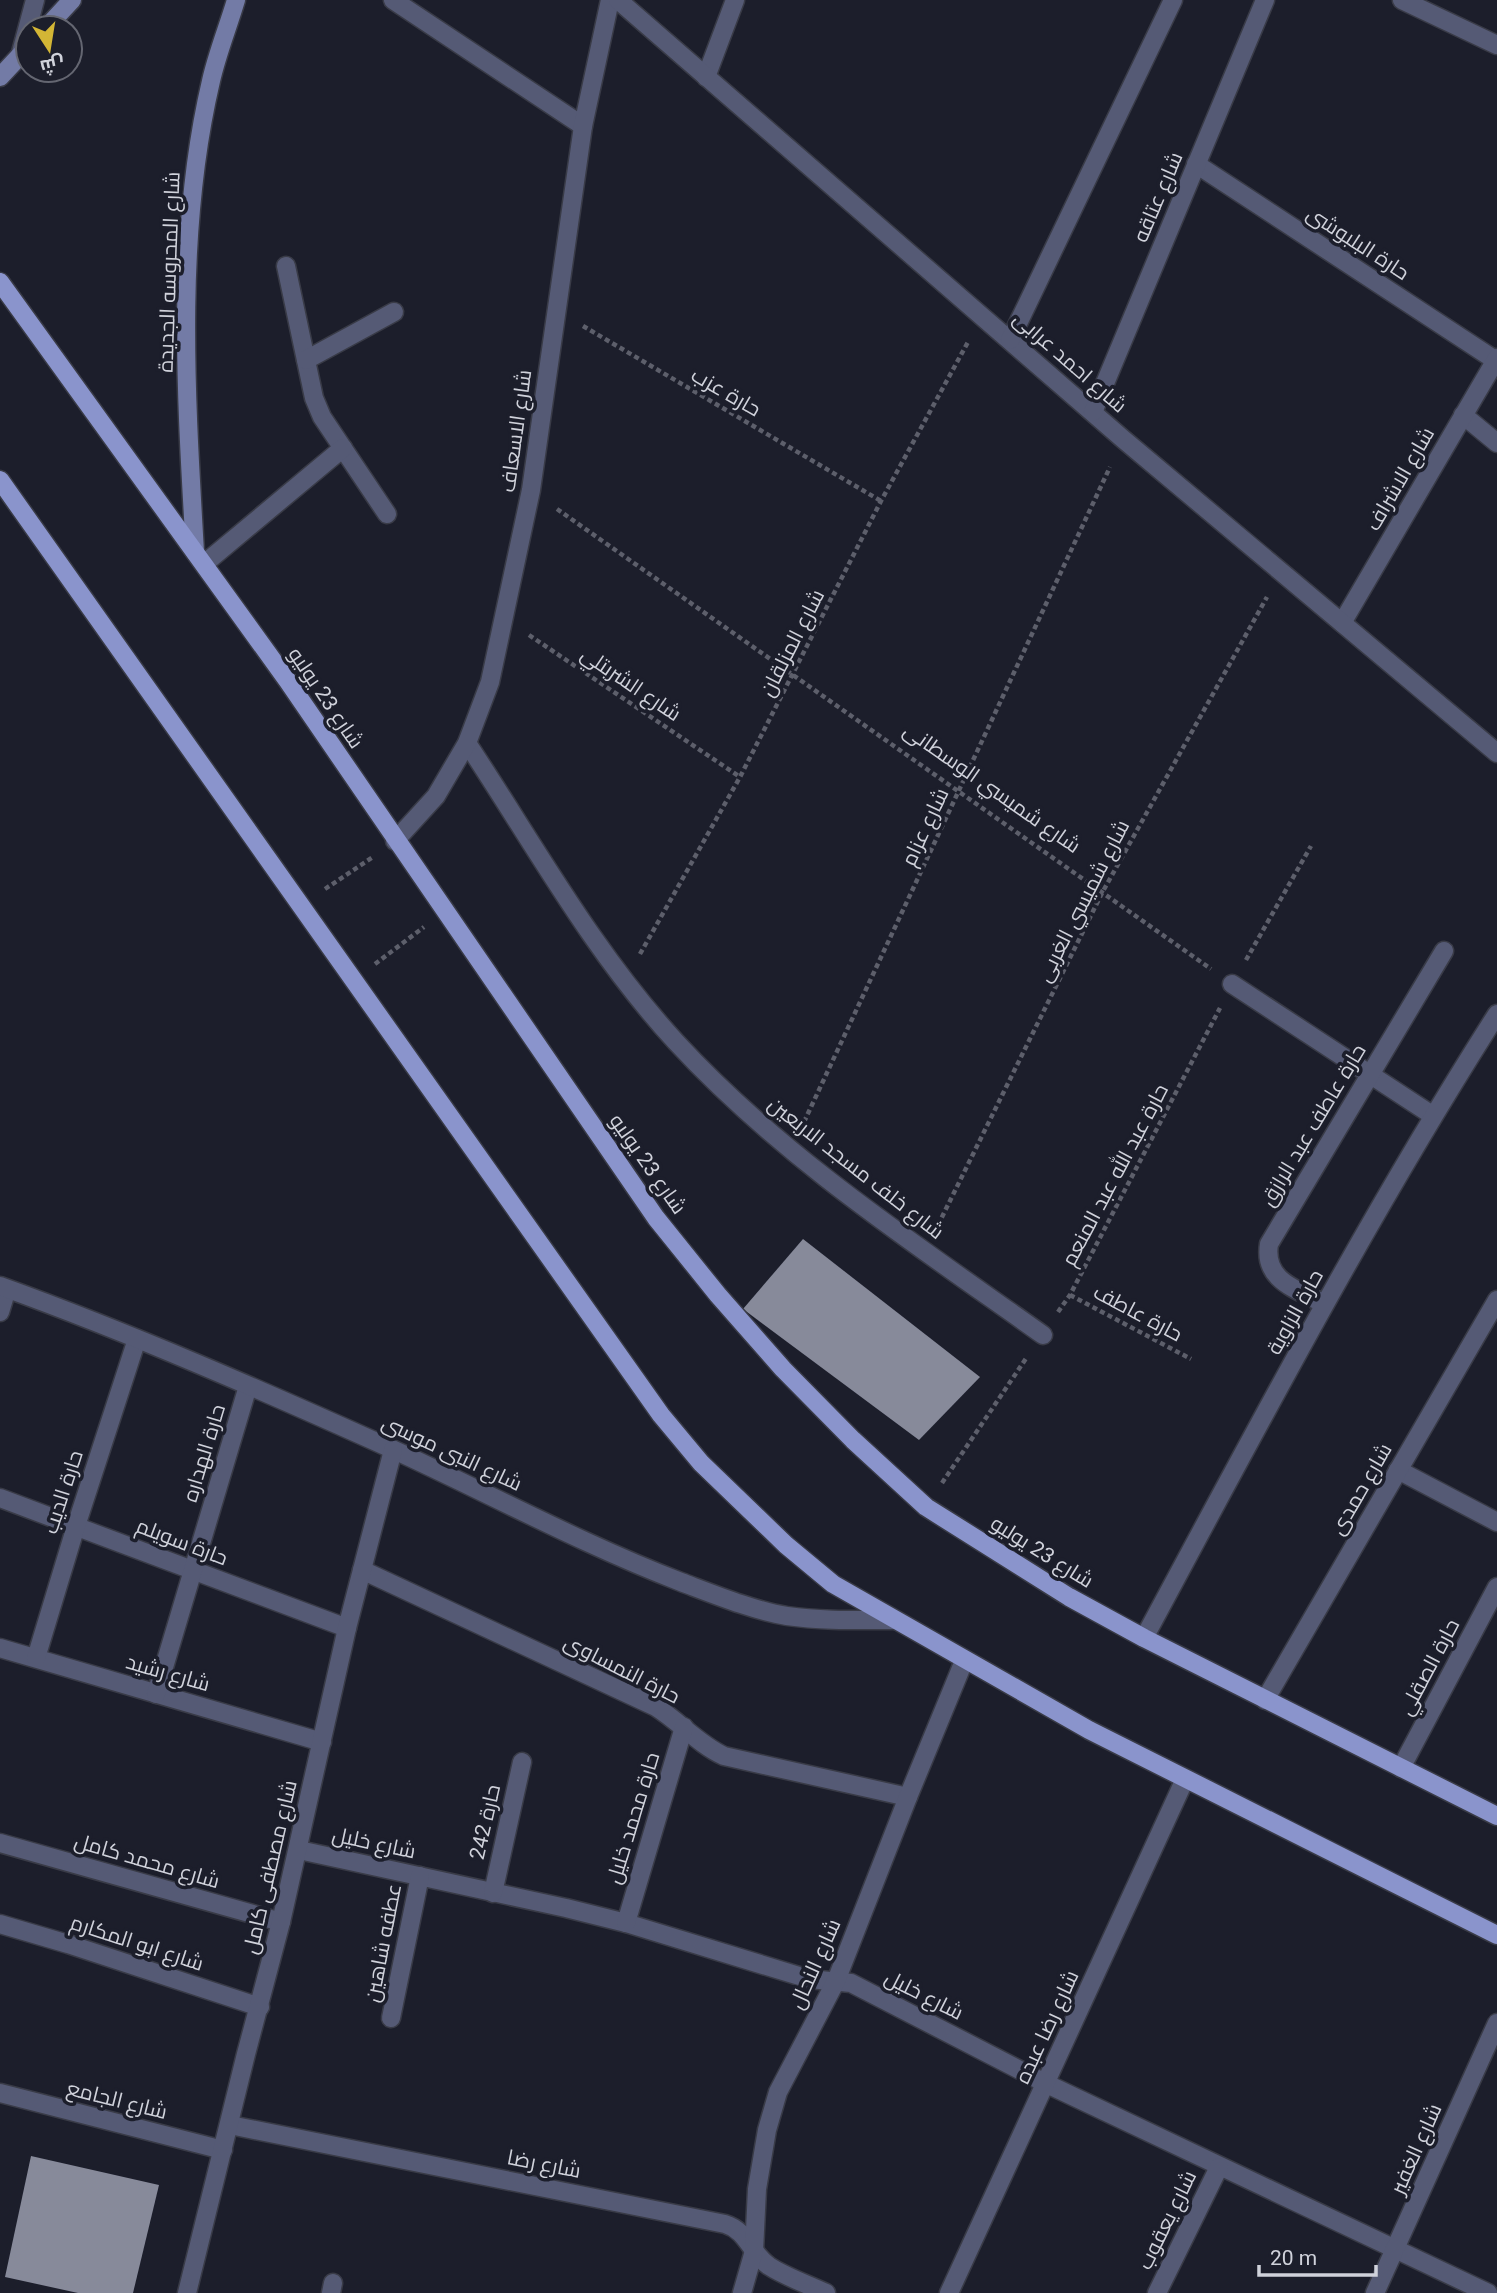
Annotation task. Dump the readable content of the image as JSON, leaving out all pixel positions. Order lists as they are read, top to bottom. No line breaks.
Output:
{"streets":{"main road":["شارع المحروسه الجديدة","شارع 23 يوليو"],"street":["شارع عتاقه","حارة البلبوشى","شارع احمد عرابى","شارع الاسعاف","شارع الاشراف","حارة عاطف عبد الرازق","شارع خلف مسجد الاربعين","حارة الزاوية","حارة الهداره","شارع النبى موسى","شارع حمدى","حارة الديب","حارة سويلم","حارة الصقلي","حارة النمساوى","شارع رشيد","حارة محمد خليل","حارة 242","شارع خليل","شارع محمد كامل","شارع مصطفى كامل","شارع ابو المكارم","عطفه شاهين","شارع النحال","شارع رضا عبده","شارع الجامع","شارع الغفير","شارع رضا","شارع يعقوب"],"path":["حارة عزب","شارع المزلقان","شارع الشربتلي","شارع شميسي الوسطانى","شارع عزام","شارع شميسي الغربى","حارة عبد الله عبد المنعم","حارة عاطف"]},"crossings":[["شارع عتاقه","حارة البلبوشى"],["شارع عتاقه","شارع احمد عرابى"],["حارة البلبوشى","شارع الاشراف"],["شارع المحروسه الجديدة","شارع 23 يوليو"],["شارع احمد عرابى","شارع الاشراف"],["شارع احمد عرابى","شارع المزلقان"],["شارع احمد عرابى","شارع عزام"],["شارع احمد عرابى","شارع شميسي الغربى"],["حارة عزب","شارع الاسعاف"],["حارة عزب","شارع المزلقان"],["شارع الاسعاف","شارع الشربتلي"],["شارع الاسعاف","شارع 23 يوليو"],["شارع الاسعاف","شارع شميسي الوسطانى"],["شارع الاسعاف","شارع خلف مسجد الاربعين"],["شارع المزلقان","شارع الشربتلي"],["شارع المزلقان","شارع شميسي الوسطانى"],["شارع المزلقان","شارع خلف مسجد الاربعين"],["شارع 23 يوليو","حارة عبد الله عبد المنعم"],["شارع 23 يوليو","حارة الزاوية"],["شارع 23 يوليو","شارع حمدى"],["شارع 23 يوليو","حارة الصقلي"],["شارع شميسي الوسطانى","شارع عزام"],["شارع شميسي الوسطانى","شارع شميسي الغربى"],["شارع شميسي الوسطانى","حارة عبد الله عبد المنعم"],["شارع عزام","شارع خلف مسجد الاربعين"],["شارع شميسي الغربى","شارع خلف مسجد الاربعين"],["حارة عاطف عبد الرازق","حارة الزاوية"],["شارع خلف مسجد الاربعين","حارة عبد الله عبد المنعم"],["حارة عبد الله عبد المنعم","حارة عاطف"],["حارة الهداره","شارع النبى موسى"],["حارة الهداره","حارة سويلم"],["حارة الهداره","شارع رشيد"],["شارع النبى موسى","حارة الديب"],["شارع النبى موسى","شارع مصطفى كامل"],["حارة الديب","حارة سويلم"],["حارة الديب","شارع رشيد"],["حارة سويلم","شارع مصطفى كامل"],["حارة النمساوى","حارة محمد خليل"],["حارة النمساوى","شارع مصطفى كامل"],["حارة النمساوى","شارع النحال"],["شارع رشيد","شارع مصطفى كامل"],["حارة محمد خليل","شارع خليل"],["حارة 242","شارع خليل"],["شارع خليل","شارع مصطفى كامل"],["شارع خليل","عطفه شاهين"],["شارع خليل","شارع النحال"],["شارع خليل","شارع رضا عبده"],["شارع خليل","شارع الغفير"],["شارع خليل","شارع يعقوب"],["شارع محمد كامل","شارع مصطفى كامل"],["شارع مصطفى كامل","شارع ابو المكارم"],["شارع مصطفى كامل","شارع الجامع"],["شارع مصطفى كامل","شارع رضا"],["شارع النحال","شارع رضا"]],"scale_bar":"20 m","north":"bottom"}
